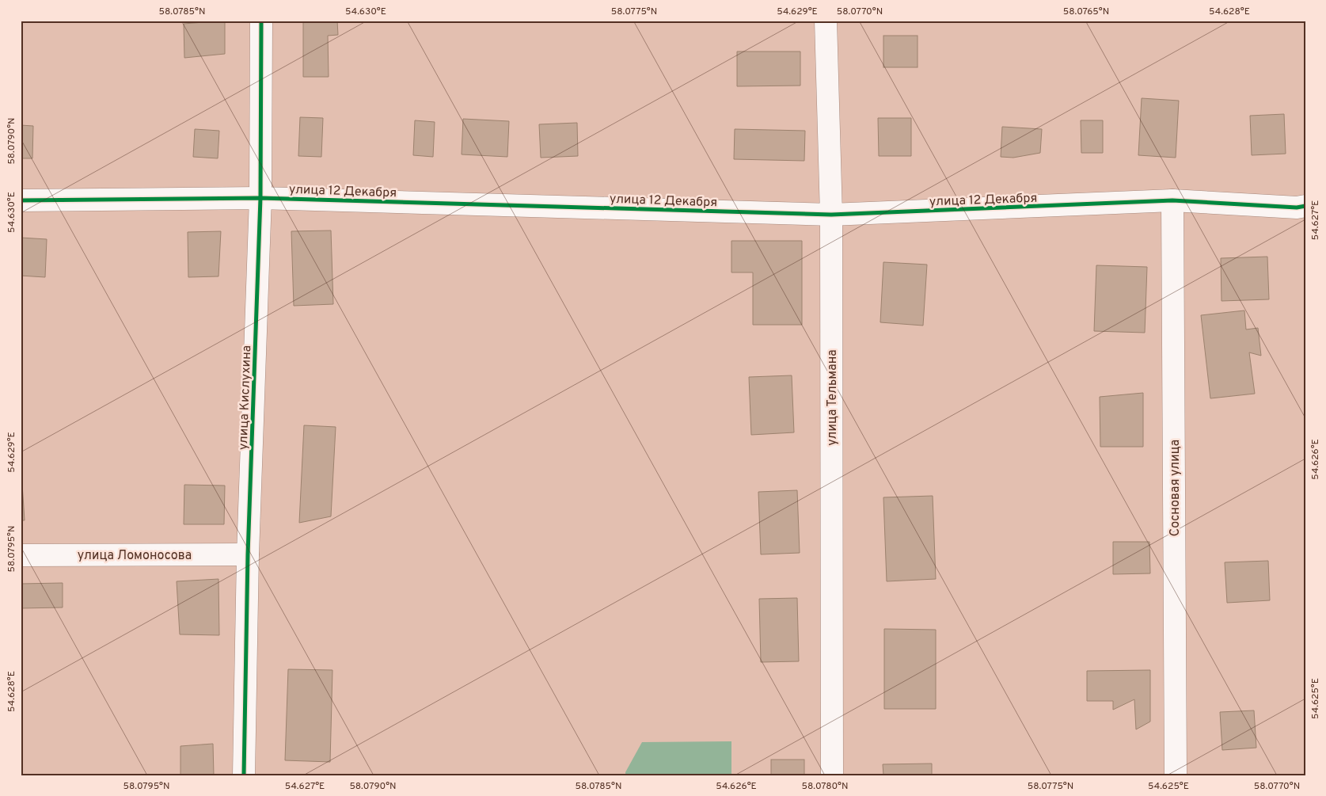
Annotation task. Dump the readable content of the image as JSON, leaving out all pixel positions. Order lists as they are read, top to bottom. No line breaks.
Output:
{"streets":{"street":["улица 12 Декабря","улица Кислухина","улица Тельмана","Сосновая улица","улица Ломоносова"]},"crossings":[["улица 12 Декабря","улица Кислухина"],["улица 12 Декабря","улица Тельмана"],["улица 12 Декабря","Сосновая улица"],["улица Кислухина","улица Ломоносова"]],"coordinates":["58.0785°N","54.630°E","58.0775°N","54.629°E","58.0770°N","58.0765°N","54.628°E","58.0790°N","54.627°E","54.626°E","58.0795°N","54.625°E","58.0780°N"]}
